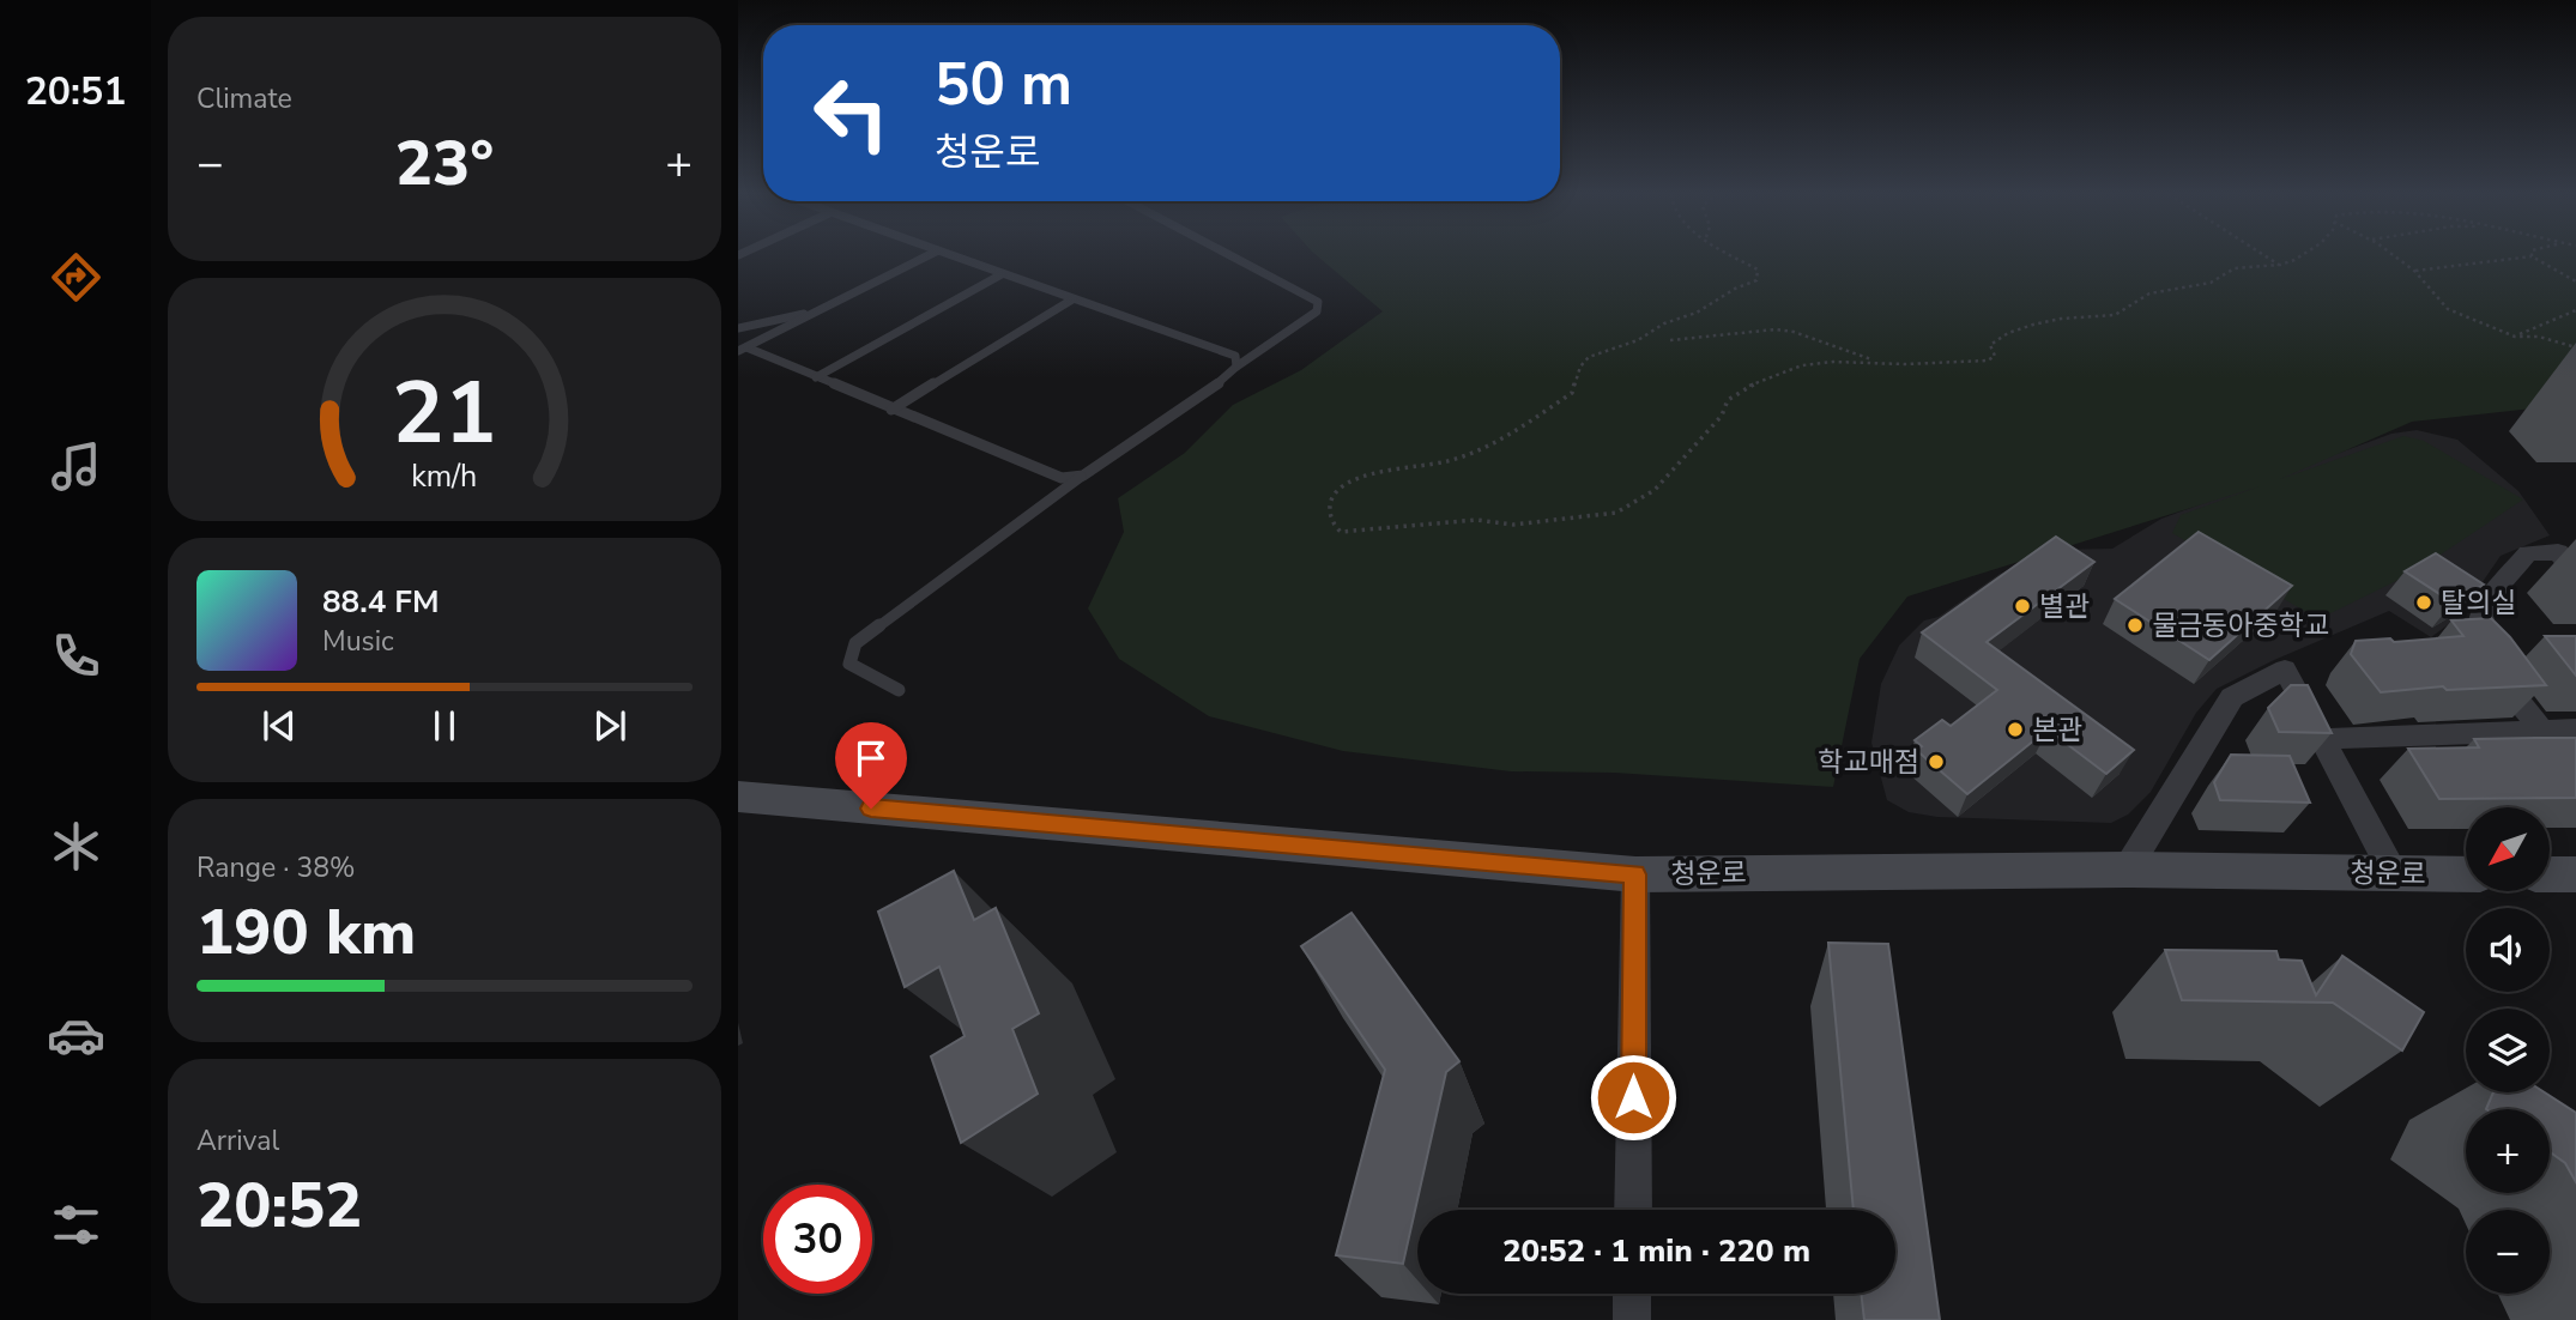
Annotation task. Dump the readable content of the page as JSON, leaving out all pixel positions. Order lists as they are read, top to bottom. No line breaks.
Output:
{"streets":{"street":["청운로"]},"places":["탈의실","별관","물금동아중학교","본관","학교매점"],"north":"bottom left","page":{"tabs":"20:51","tile":["Climate",["Range · 38%","190 km"],["Arrival","20:52"]],"turn":["50 m","청운로"],"heat":["−","23°","+"],"song":["88.4 FM","Music"],"map_buttons":["+","−"],"limit":"30","trip":"20:52 · 1 min · 220 m","gauge":["21","km/h"]}}
